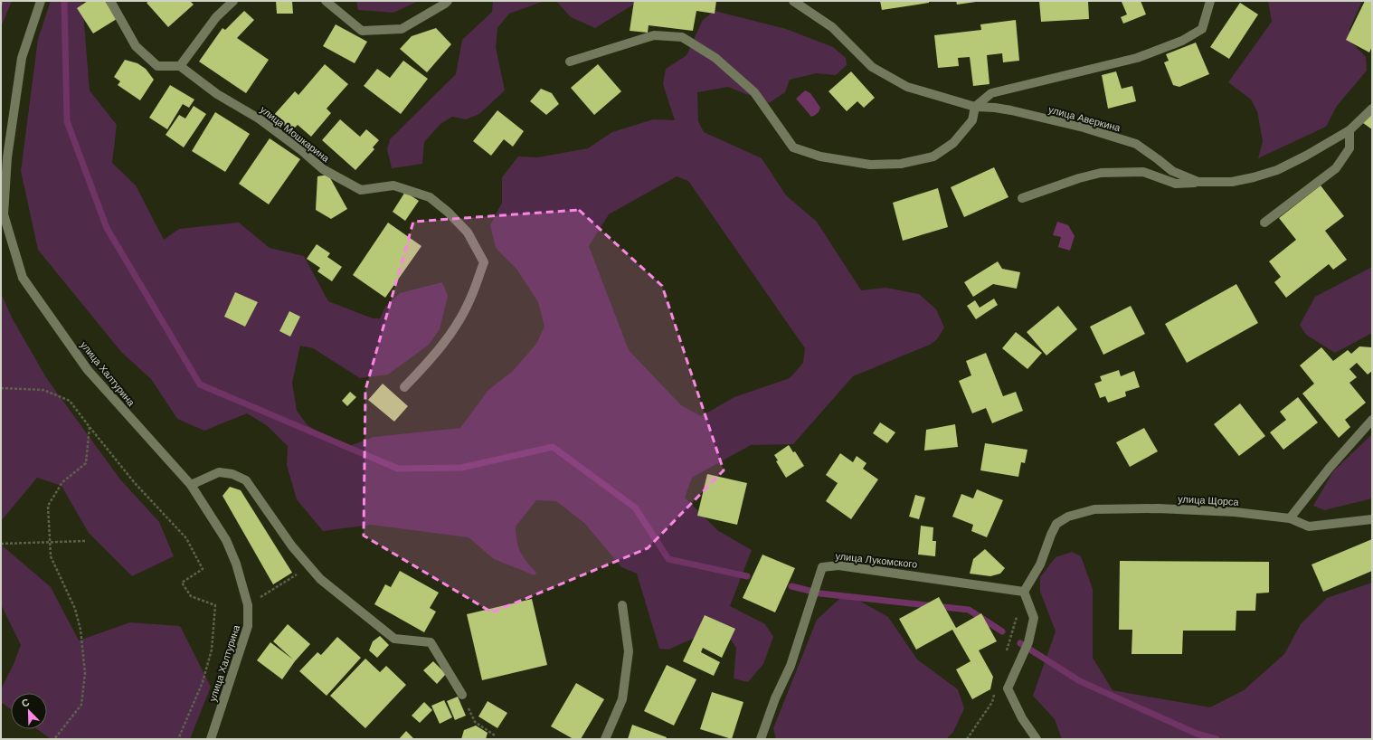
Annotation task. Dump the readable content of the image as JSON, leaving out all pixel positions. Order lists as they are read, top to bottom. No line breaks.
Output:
{"streets":{"street":["улица Аверкина","улица Мошкарина","улица Халтурина","улица Щорса","улица Лукомского"]},"crossings":[["улица Щорса","улица Лукомского"]],"north":"top left"}
